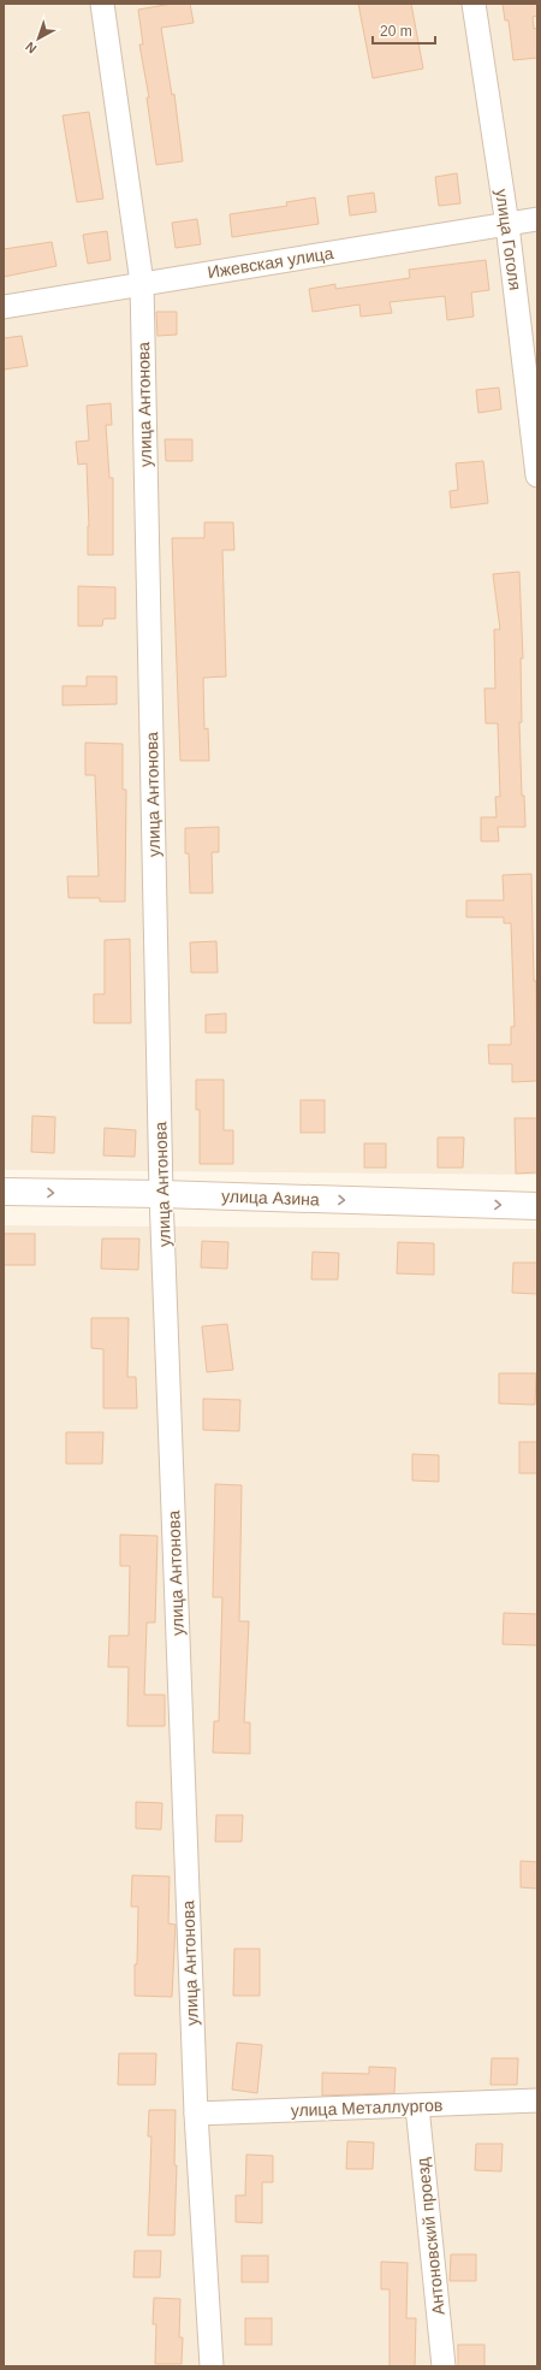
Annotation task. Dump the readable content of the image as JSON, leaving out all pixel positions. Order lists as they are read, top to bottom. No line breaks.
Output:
{"streets":{"main road":["улица Азина"],"street":["улица Гоголя","Ижевская улица","улица Антонова","улица Металлургов","Антоновский проезд"]},"crossings":[["улица Гоголя","Ижевская улица"],["Ижевская улица","улица Антонова"],["улица Антонова","улица Азина"],["улица Антонова","улица Металлургов"],["улица Металлургов","Антоновский проезд"]],"one_way":["улица Азина"],"scale_bar":"20 m","north":"bottom left"}
